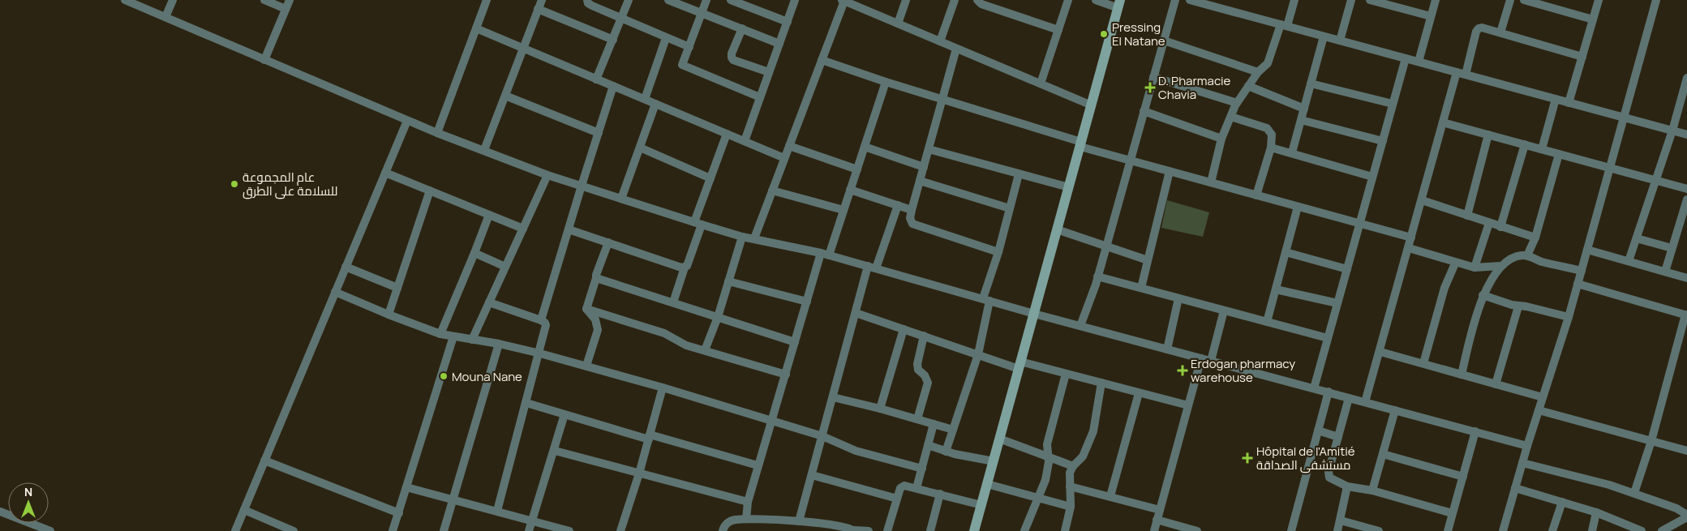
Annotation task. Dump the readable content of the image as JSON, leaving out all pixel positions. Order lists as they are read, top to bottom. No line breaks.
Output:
{"places":{"other":["Pressing El Natane","عام المجموعة للسلامة على الطرق","Mouna Nane"],"health":["D. Pharmacie Chavia","Erdogan pharmacy warehouse","Hôpital de l'Amitié مستشفى الصداقة"]},"north":"top"}
